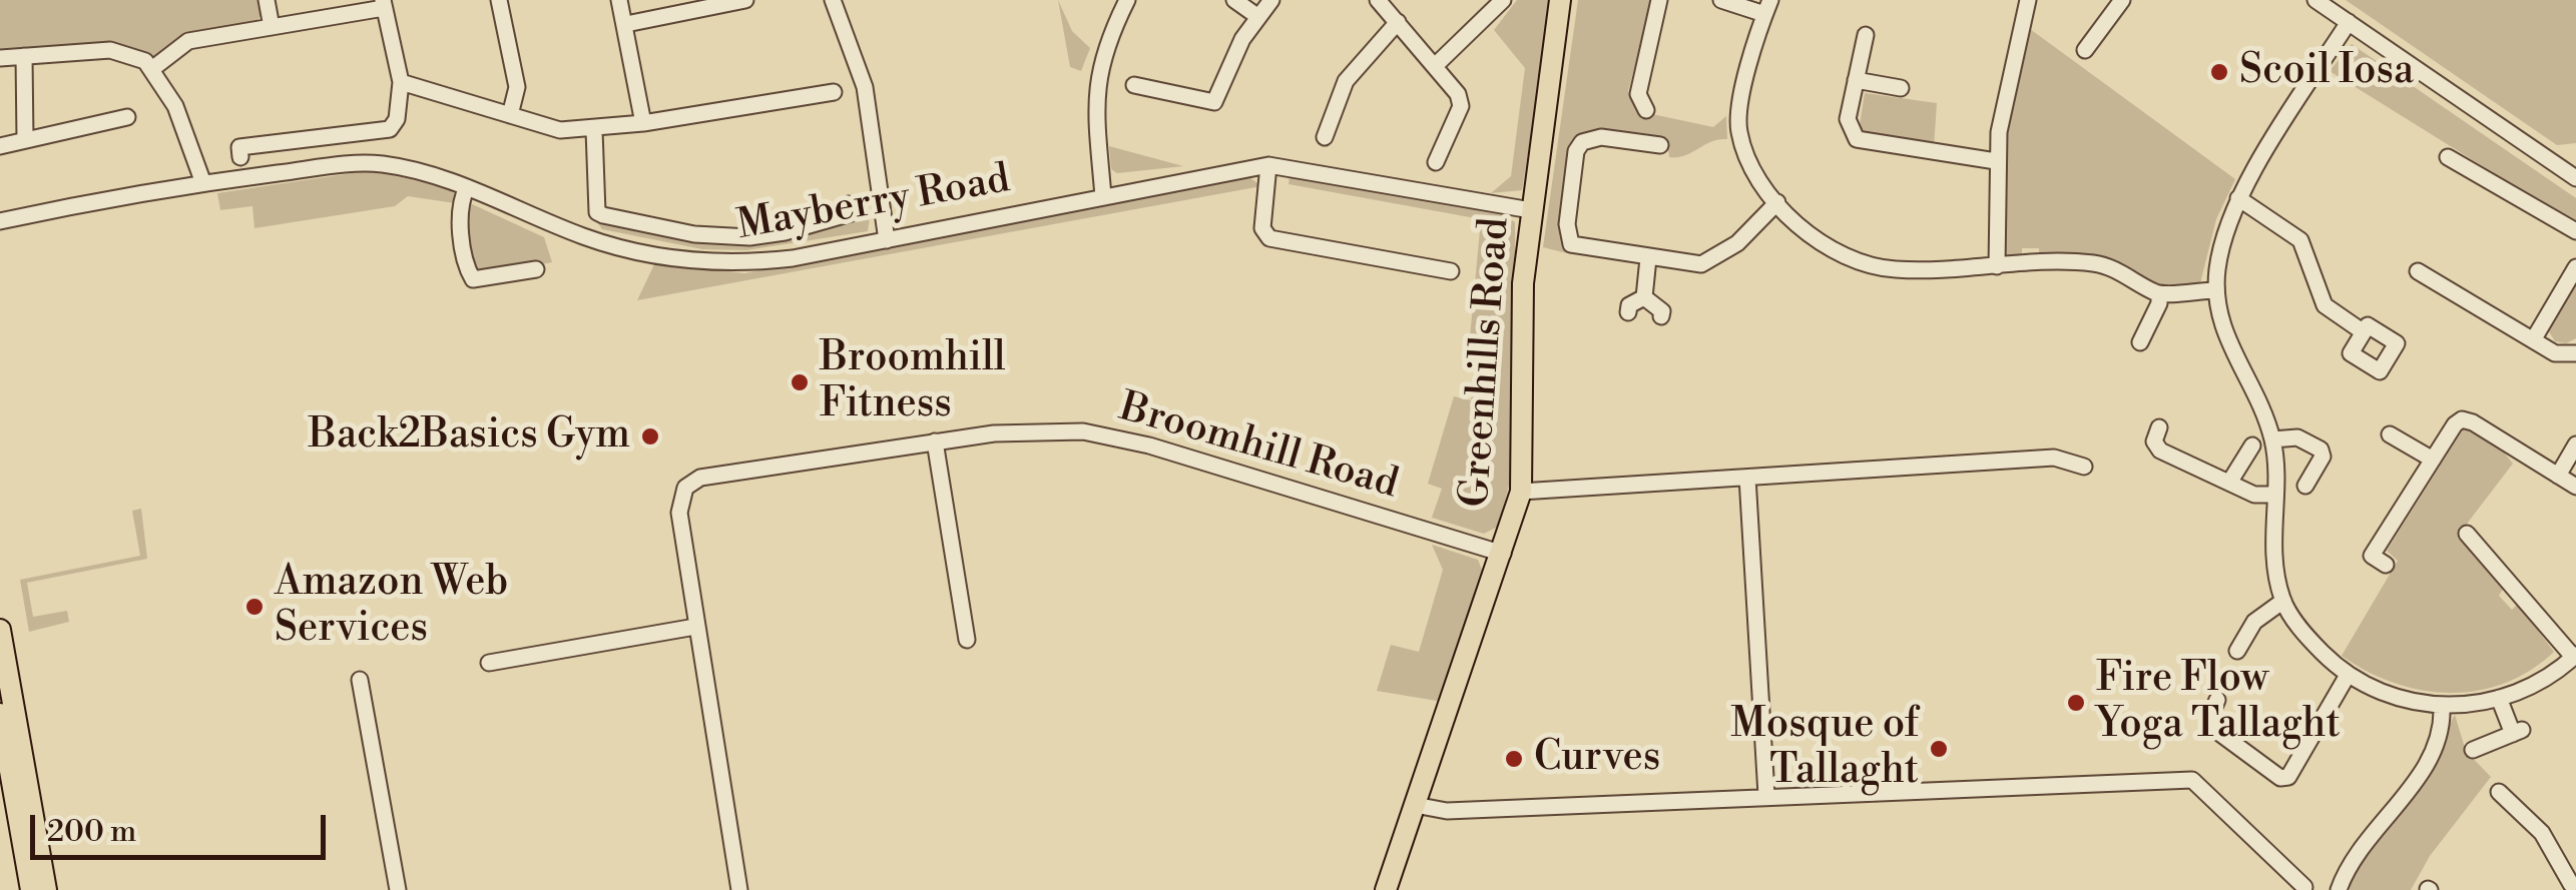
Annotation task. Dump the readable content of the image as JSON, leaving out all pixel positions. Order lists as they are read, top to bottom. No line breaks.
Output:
{"streets":{"main road":["Greenhills Road"],"street":["Mayberry Road","Broomhill Road"]},"crossings":[["Mayberry Road","Greenhills Road"],["Greenhills Road","Broomhill Road"]],"places":["Scoil Iosa","Broomhill Fitness","Back2Basics Gym","Amazon Web Services","Fire Flow Yoga Tallaght","Mosque of Tallaght","Curves"],"scale_bar":"200 m"}
